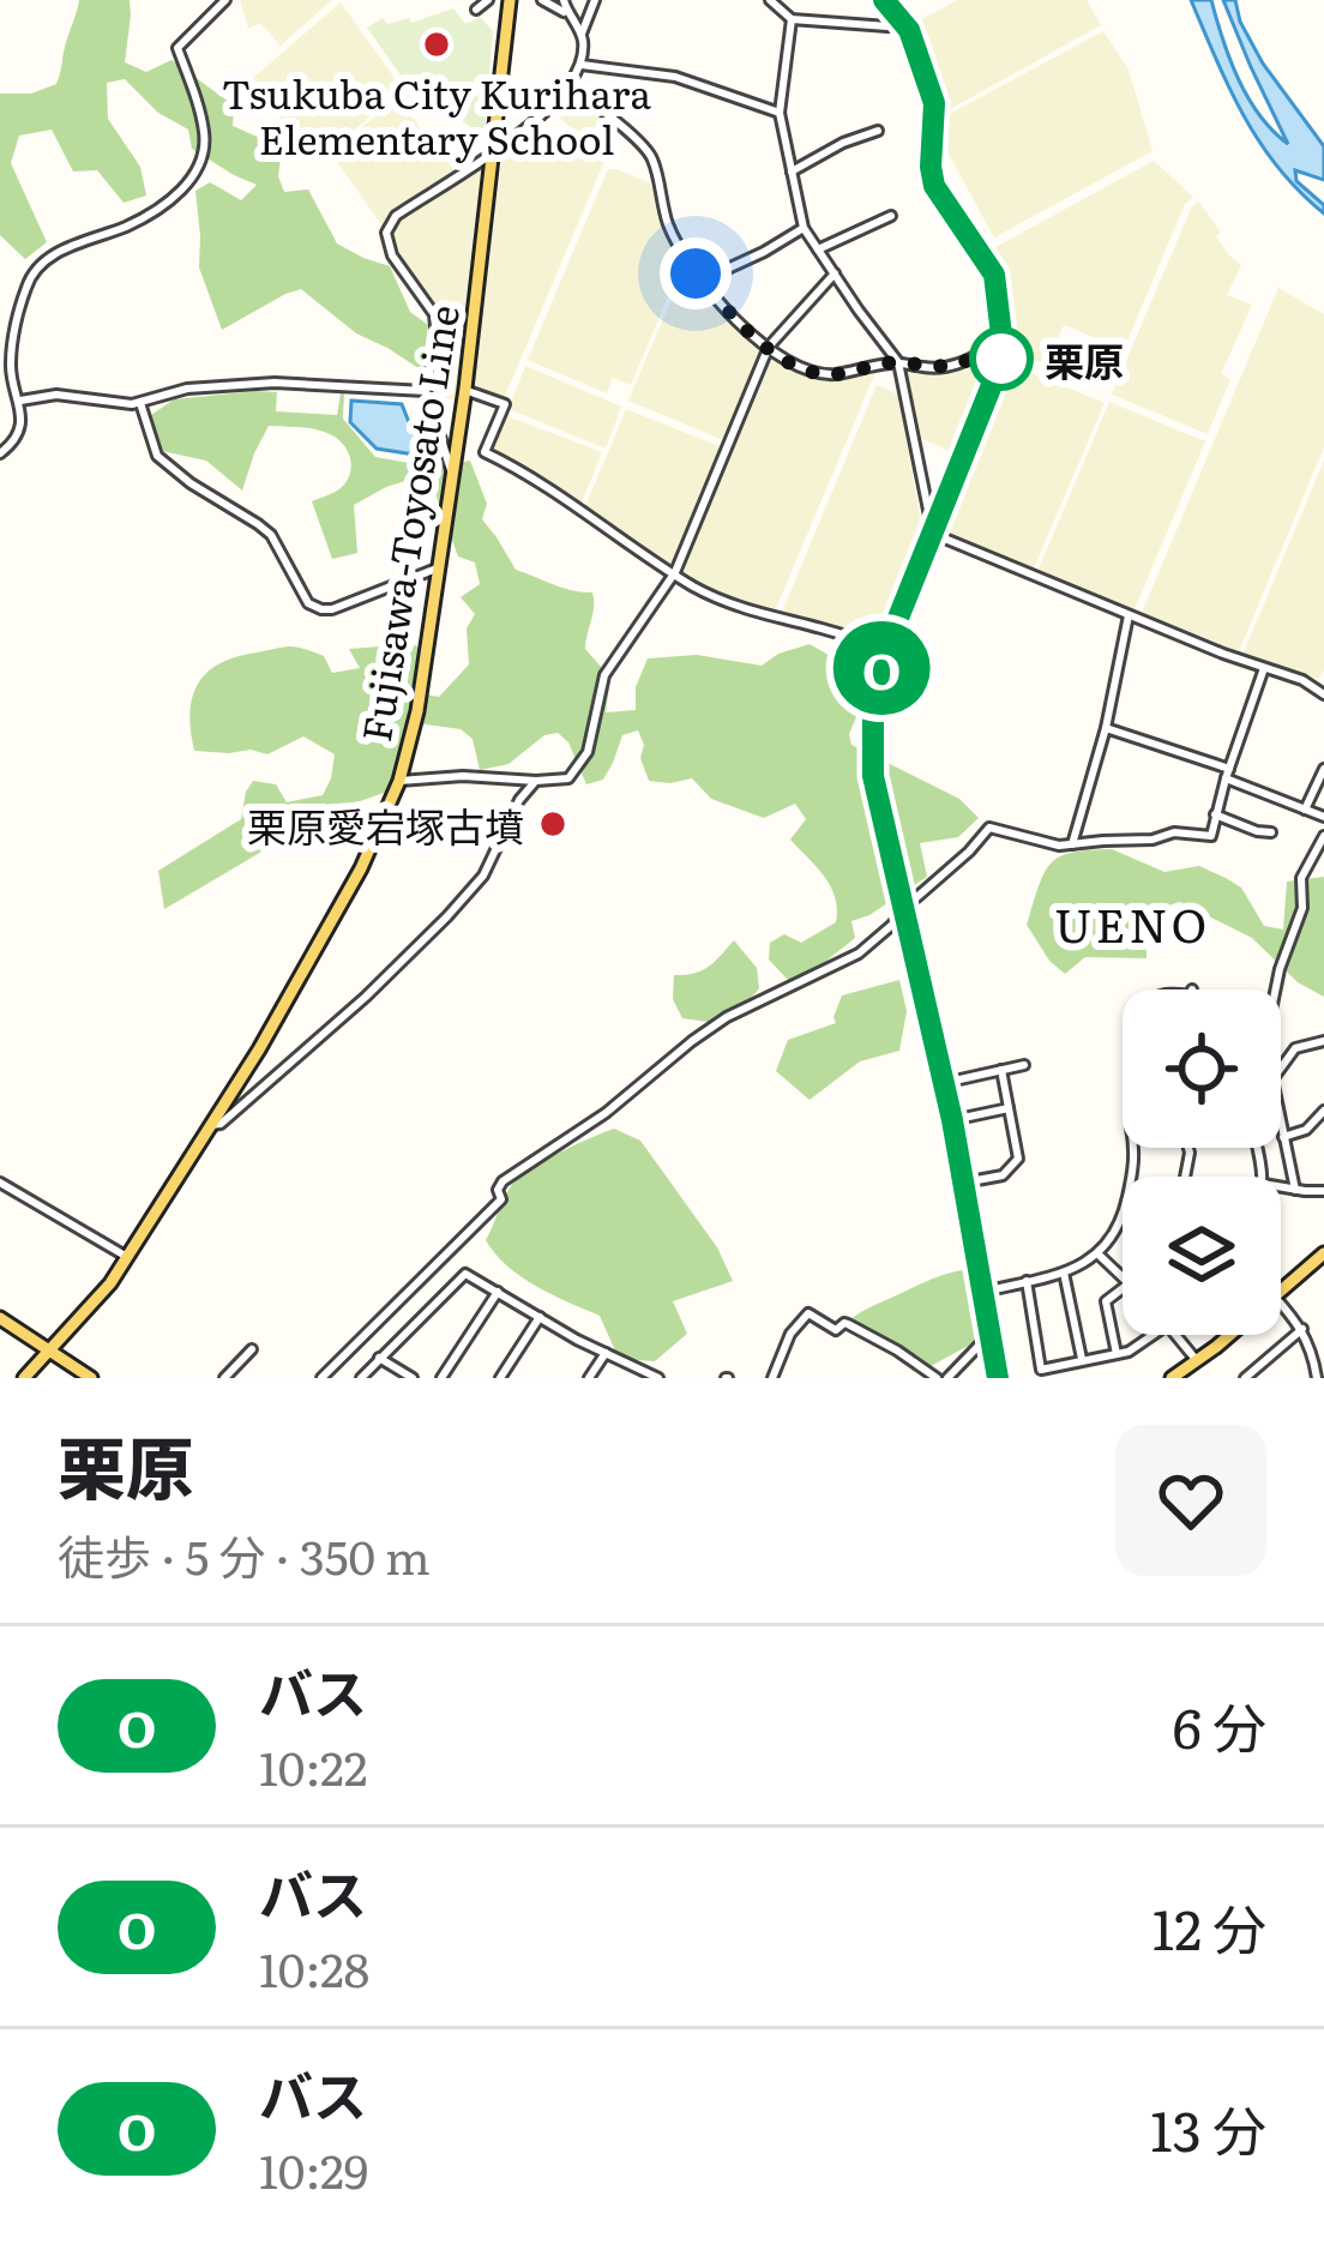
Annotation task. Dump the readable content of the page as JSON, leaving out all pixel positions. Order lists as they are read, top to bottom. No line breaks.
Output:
{"streets":{"main road":["Fujisawa-Toyosato Line"]},"districts":["UENO"],"places":["Tsukuba City Kurihara Elementary School","栗原","栗原愛宕塚古墳"],"lines":["bus line O"],"page":{"on_map":"O","heading":["栗原","徒歩 · 5 分 · 350 m"],"list":[{"mark":"O","name":"バス","note":"10:22","value":"6 分"},{"mark":"O","name":"バス","note":"10:28","value":"12 分"},{"mark":"O","name":"バス","note":"10:29","value":"13 分"}]}}
